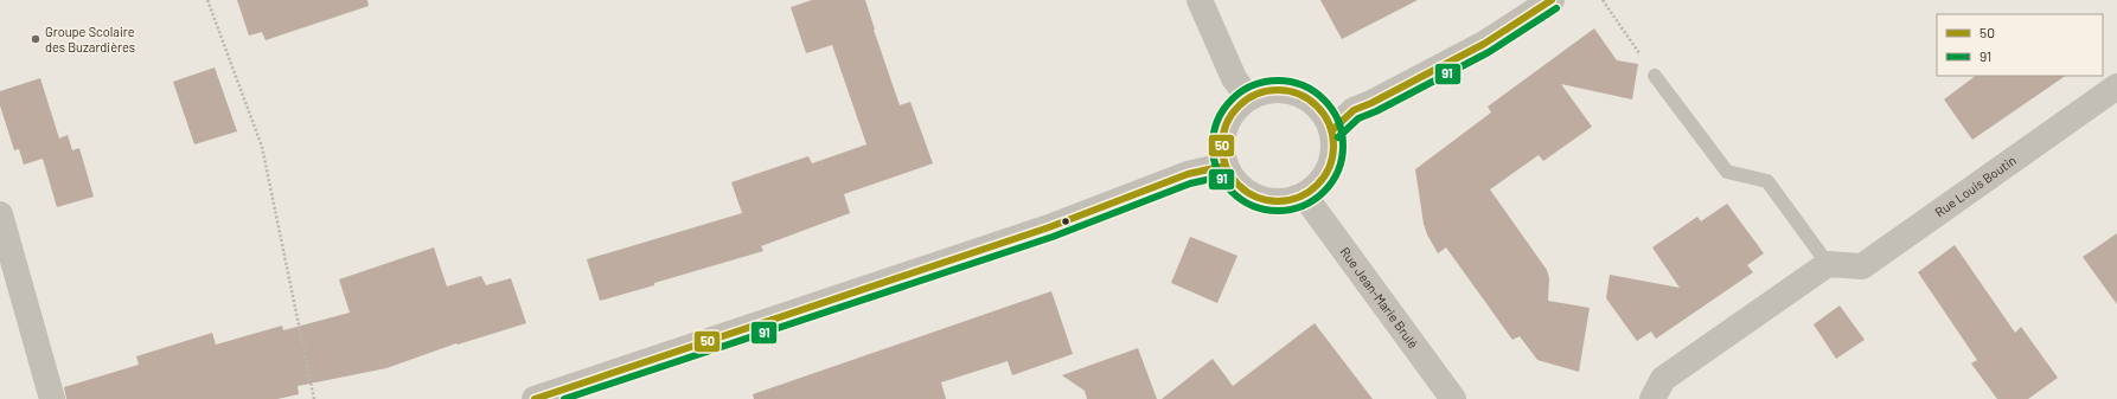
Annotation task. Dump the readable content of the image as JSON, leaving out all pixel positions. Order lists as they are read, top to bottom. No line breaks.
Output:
{"streets":{"street":["Rue Louis Boutin","Rue Jean-Marie Brulé"]},"places":["Groupe Scolaire des Buzardières"],"lines":["transit line 50","transit line 91"],"legend":["50","91"]}
